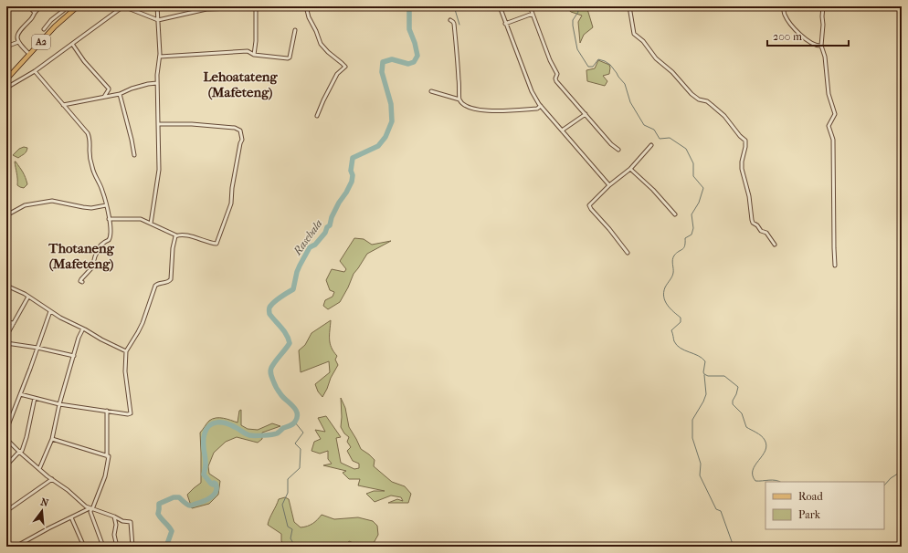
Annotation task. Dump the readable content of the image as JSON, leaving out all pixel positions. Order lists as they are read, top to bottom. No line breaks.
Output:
{"streets":{"main road":["A2"]},"districts":["Lehoatateng (Mafeteng)","Thotaneng (Mafeteng)"],"water":["Rasebala"],"legend":["Road","Park"],"scale_bar":"200 m","north":"top"}
